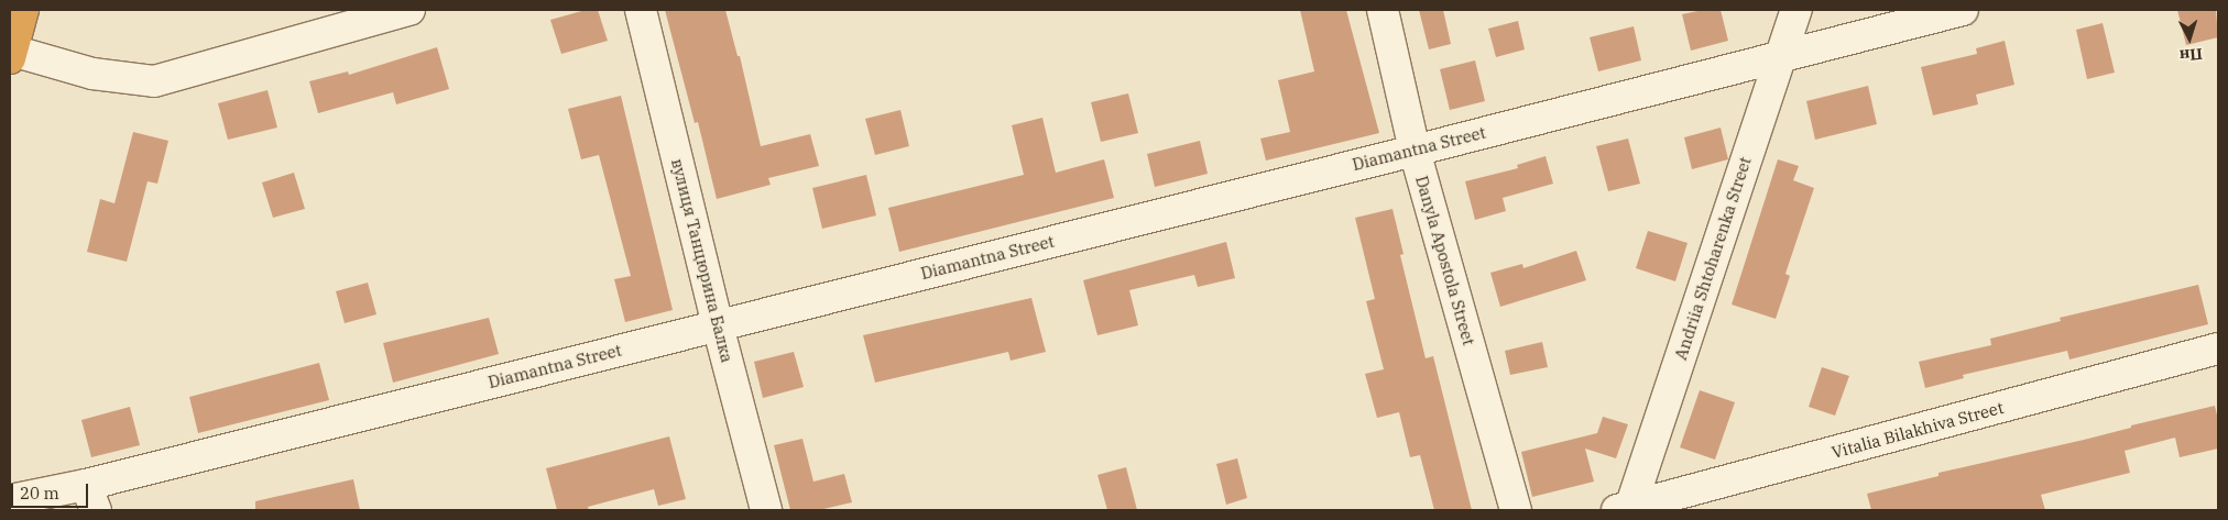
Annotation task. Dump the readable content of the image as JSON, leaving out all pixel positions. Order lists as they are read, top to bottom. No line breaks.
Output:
{"streets":{"street":["Diamantna Street","Andriia Shtoharenka Street","вулиця Танцюрина Балка","Danyla Apostola Street","Vitalia Bilakhiva Street"]},"crossings":[["Diamantna Street","Andriia Shtoharenka Street"],["Diamantna Street","вулиця Танцюрина Балка"],["Diamantna Street","Danyla Apostola Street"],["Andriia Shtoharenka Street","Vitalia Bilakhiva Street"]],"scale_bar":"20 m","north":"bottom"}
